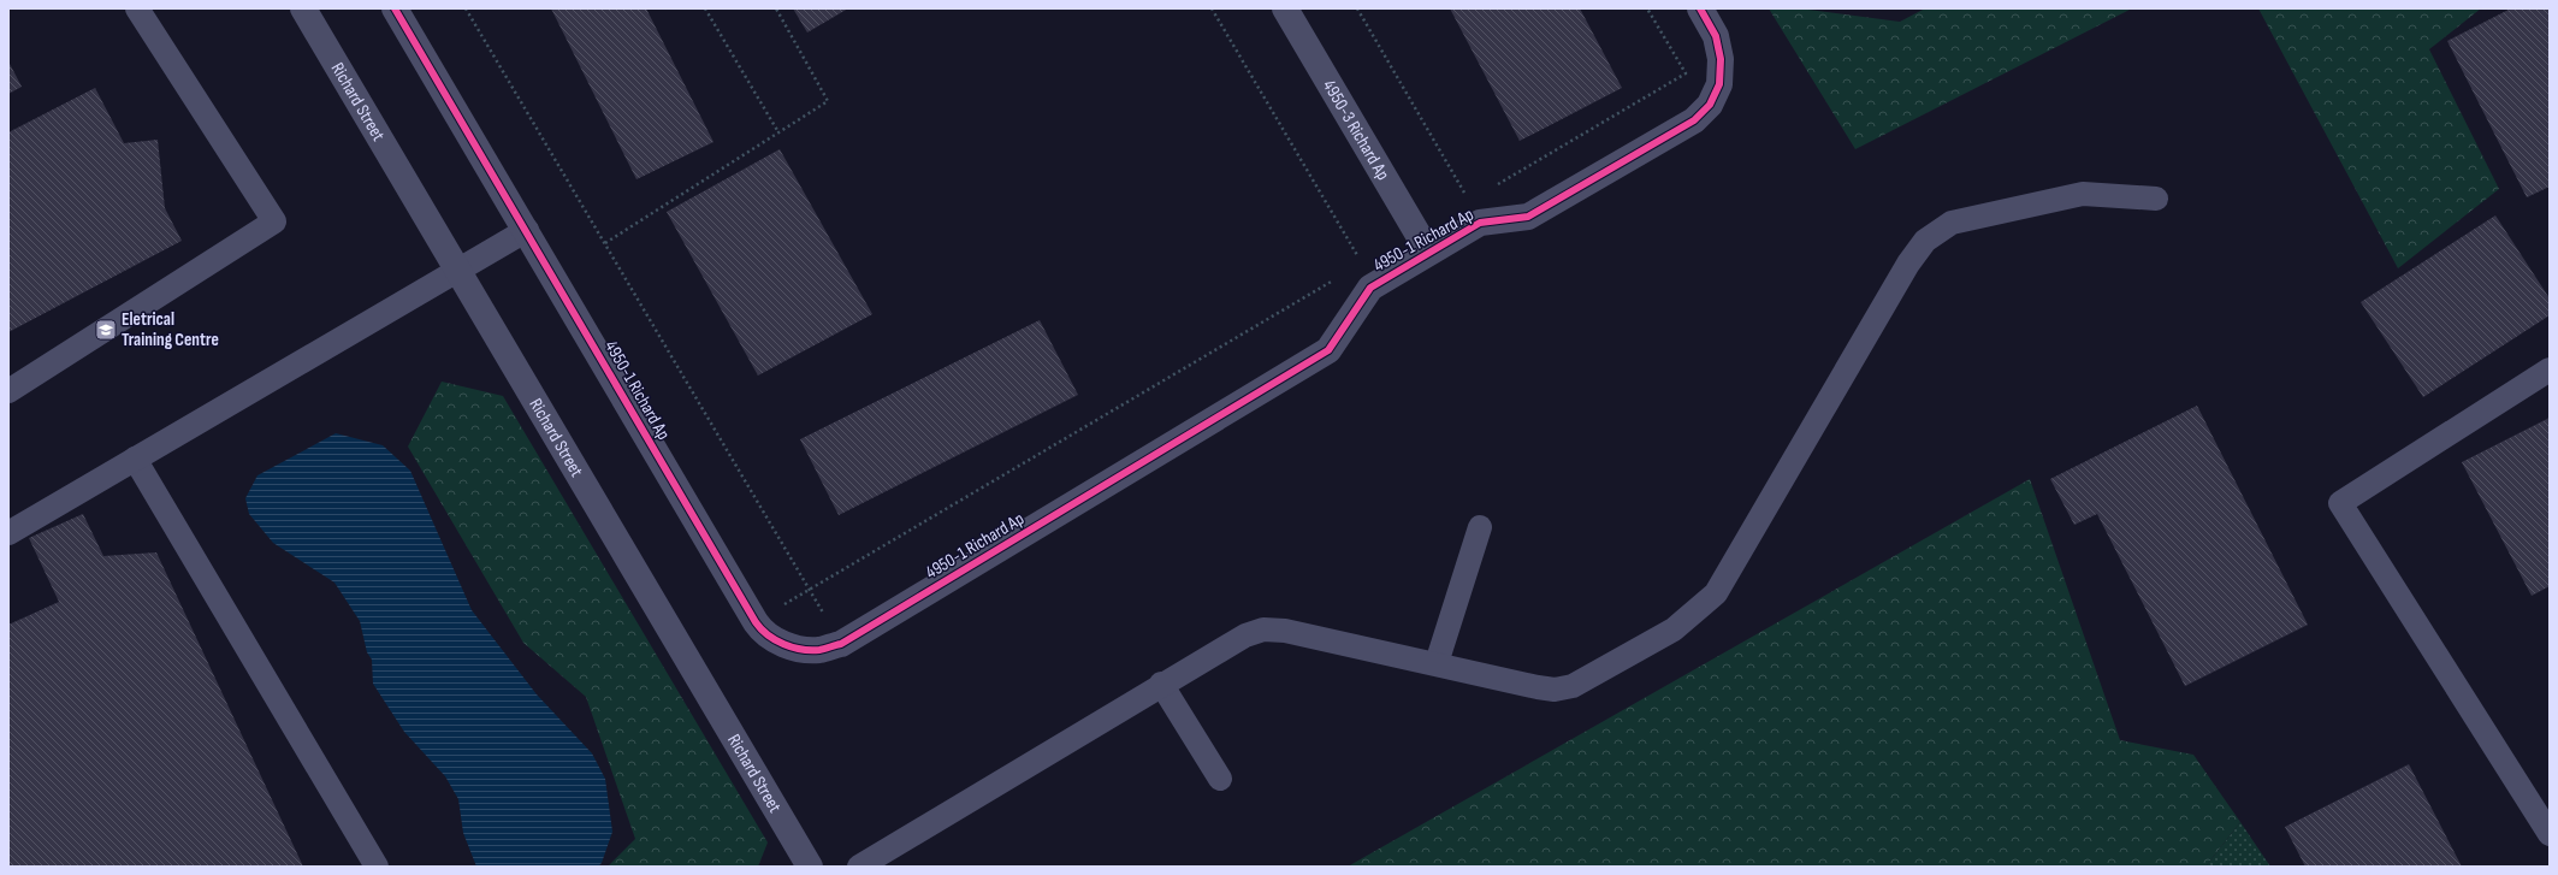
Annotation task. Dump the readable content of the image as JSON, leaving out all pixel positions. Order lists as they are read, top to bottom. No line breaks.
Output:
{"streets":{"street":["Richard Street","4950-3 Richard Ap","4950-1 Richard Ap"]},"crossings":[["4950-3 Richard Ap","4950-1 Richard Ap"]],"places":{"school or university":["Eletrical Training Centre"]}}
